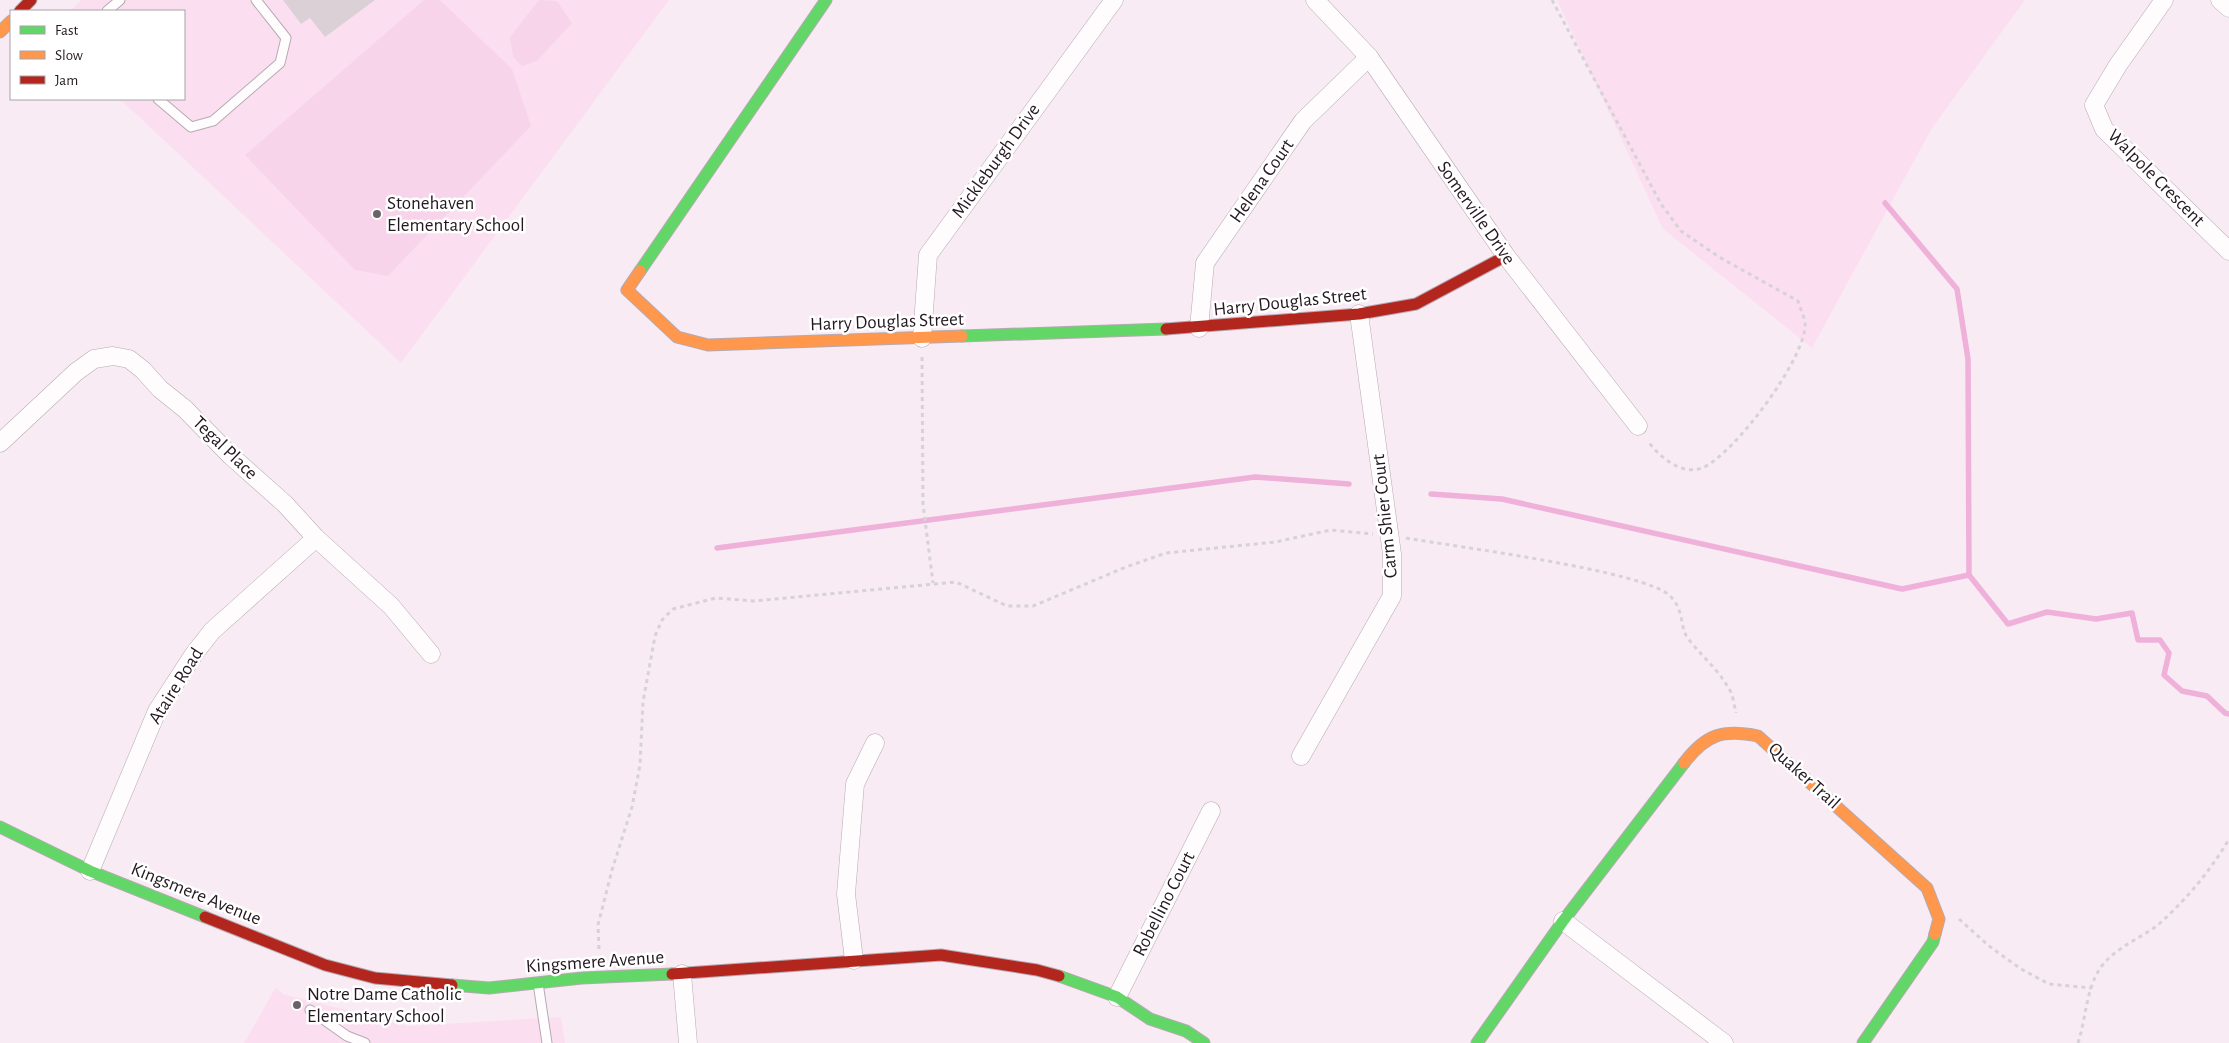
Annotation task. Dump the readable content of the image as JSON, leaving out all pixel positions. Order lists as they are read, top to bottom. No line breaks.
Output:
{"streets":{"street":["Mickleburgh Drive","Walpole Crescent","Helena Court","Somerville Drive","Harry Douglas Street","Tegal Place","Carm Shier Court","Ataire Road","Quaker Trail","Kingsmere Avenue","Robellino Court"]},"crossings":[["Mickleburgh Drive","Harry Douglas Street"],["Helena Court","Somerville Drive"],["Helena Court","Harry Douglas Street"],["Somerville Drive","Harry Douglas Street"],["Harry Douglas Street","Carm Shier Court"],["Tegal Place","Ataire Road"],["Ataire Road","Kingsmere Avenue"],["Kingsmere Avenue","Robellino Court"]],"places":["Stonehaven Elementary School","Notre Dame Catholic Elementary School"],"legend":["Fast","Slow","Jam"]}
